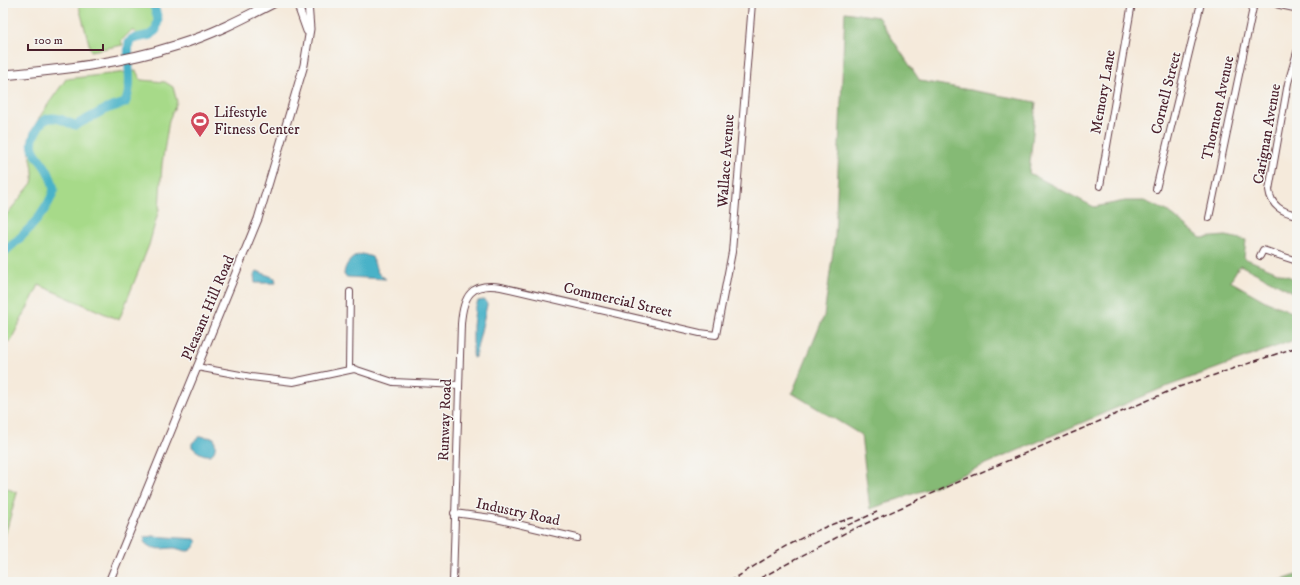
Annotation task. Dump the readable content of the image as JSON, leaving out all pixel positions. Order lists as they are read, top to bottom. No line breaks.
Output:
{"streets":{"street":["Memory Lane","Cornell Street","Thornton Avenue","Carignan Avenue","Wallace Avenue","Commercial Street","Pleasant Hill Road","Runway Road","Industry Road"]},"crossings":[["Wallace Avenue","Commercial Street"],["Commercial Street","Runway Road"],["Runway Road","Industry Road"]],"places":{"sports":["Lifestyle Fitness Center"]},"scale_bar":"100 m"}
